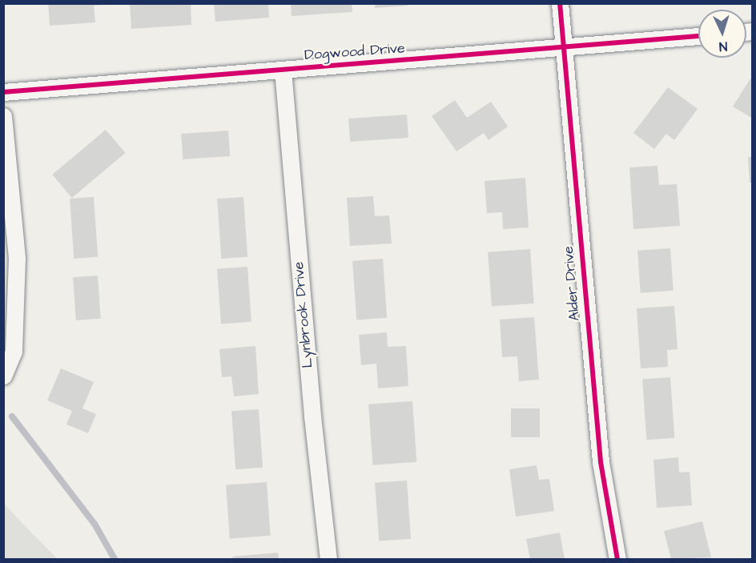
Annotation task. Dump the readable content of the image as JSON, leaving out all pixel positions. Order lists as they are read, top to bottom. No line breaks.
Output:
{"streets":{"street":["Dogwood Drive","Alder Drive","Lynbrook Drive"]},"crossings":[["Dogwood Drive","Alder Drive"],["Dogwood Drive","Lynbrook Drive"]],"north":"bottom"}
